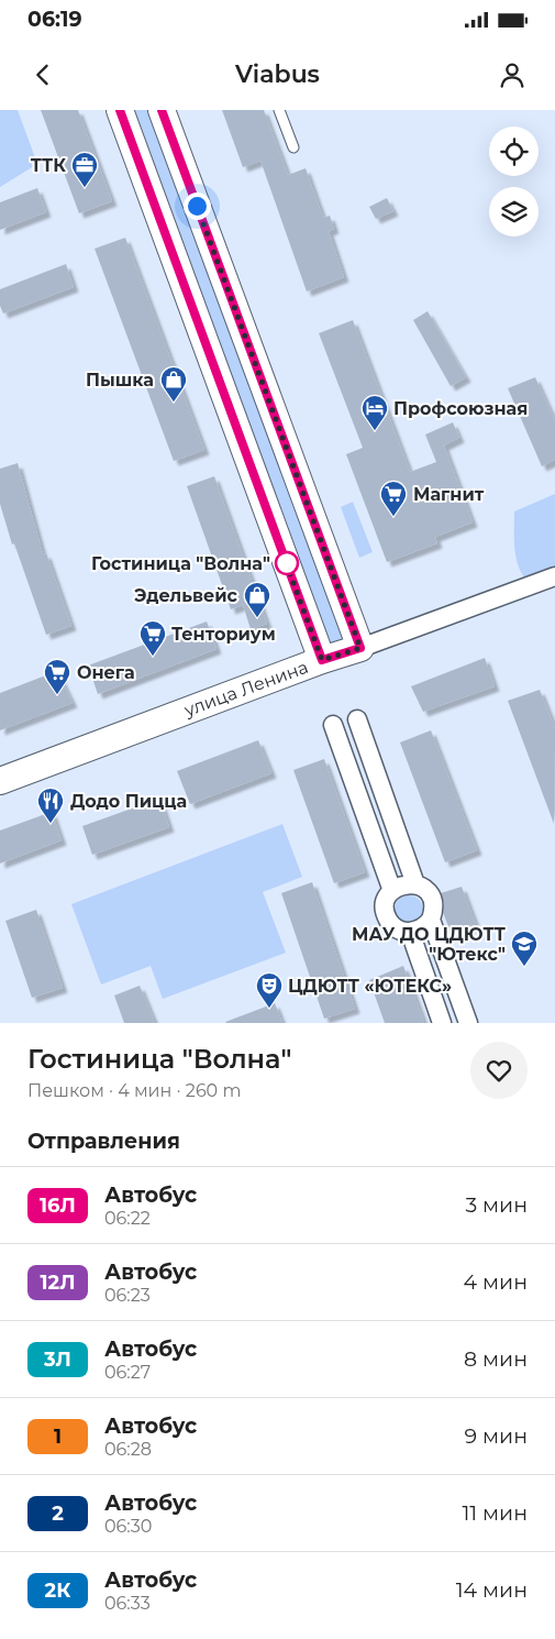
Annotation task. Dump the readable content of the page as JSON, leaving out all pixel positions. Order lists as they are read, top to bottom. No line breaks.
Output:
{"streets":{"street":["улица Ленина"]},"places":{"office":["ТТК"],"shop":["Пышка","Эдельвейс"],"hotel":["Профсоюзная"],"supermarket":["Магнит","Тенториум","Онега"],"other":["Гостиница \"Волна\""],"restaurant":["Додо Пицца"],"school or university":["МАУ ДО ЦДЮТТ \"Ютекс\""],"theatre":["ЦДЮТТ «ЮТЕКС»"]},"lines":["bus line 16Л"],"page":{"status":"06:19","header":"Viabus","heading":[["Гостиница \"Волна\"","Пешком · 4 мин · 260 m"],"Отправления"],"list":[{"mark":"16Л","name":"Автобус","note":"06:22","value":"3 мин"},{"mark":"12Л","name":"Автобус","note":"06:23","value":"4 мин"},{"mark":"3Л","name":"Автобус","note":"06:27","value":"8 мин"},{"mark":"1","name":"Автобус","note":"06:28","value":"9 мин"},{"mark":"2","name":"Автобус","note":"06:30","value":"11 мин"},{"mark":"2К","name":"Автобус","note":"06:33","value":"14 мин"}]}}
